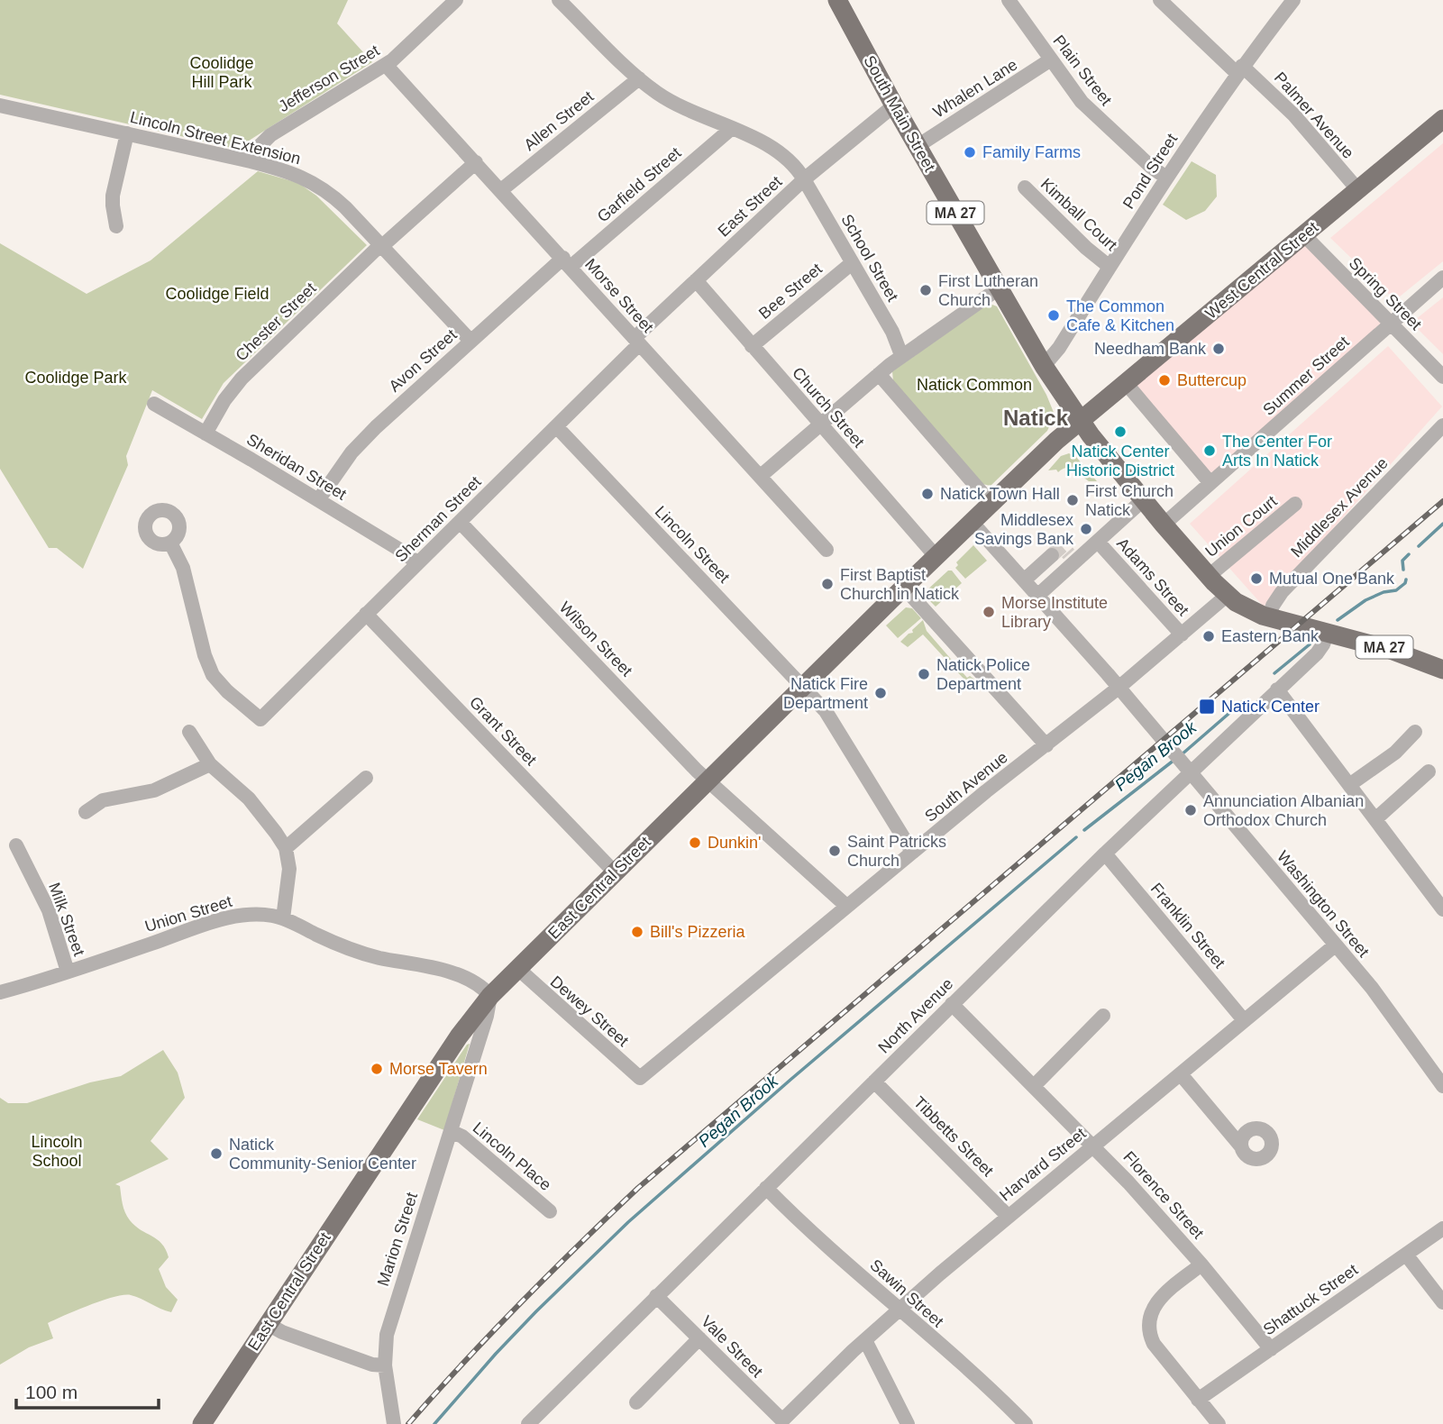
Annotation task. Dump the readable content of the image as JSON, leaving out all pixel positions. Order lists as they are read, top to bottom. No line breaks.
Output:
{"streets":{"main road":["South Main Street","MA 27","West Central Street","East Central Street"],"street":["Plain Street","Jefferson Street","Whalen Lane","Palmer Avenue","Allen Street","Lincoln Street Extension","Pond Street","Garfield Street","East Street","Kimball Court","School Street","Bee Street","Spring Street","Morse Street","Chester Street","Avon Street","Summer Street","Church Street","Sheridan Street","Middlesex Avenue","Sherman Street","Union Court","Lincoln Street","Adams Street","Wilson Street","Grant Street","South Avenue","Washington Street","Union Street","Milk Street","Franklin Street","Dewey Street","North Avenue","Tibbetts Street","Lincoln Place","Harvard Street","Florence Street","Marion Street","Sawin Street","Shattuck Street","Vale Street"]},"crossings":[["Plain Street","Whalen Lane"],["Plain Street","Pond Street"],["Jefferson Street","Lincoln Street Extension"],["Jefferson Street","Morse Street"],["Whalen Lane","South Main Street"],["South Main Street","Pond Street"],["South Main Street","East Street"],["South Main Street","MA 27"],["South Main Street","West Central Street"],["South Main Street","East Central Street"],["Palmer Avenue","Pond Street"],["Palmer Avenue","West Central Street"],["Allen Street","School Street"],["Allen Street","Morse Street"],["Lincoln Street Extension","Chester Street"],["Lincoln Street Extension","Avon Street"],["Pond Street","Kimball Court"],["Garfield Street","School Street"],["Garfield Street","Morse Street"],["Garfield Street","Avon Street"],["East Street","School Street"],["East Street","Morse Street"],["East Street","Church Street"],["East Street","Sherman Street"],["MA 27","West Central Street"],["MA 27","Summer Street"],["MA 27","Middlesex Avenue"],["MA 27","Union Court"],["MA 27","South Avenue"],["MA 27","East Central Street"],["MA 27","North Avenue"],["School Street","Bee Street"],["West Central Street","Spring Street"],["West Central Street","East Central Street"],["Bee Street","Church Street"],["Spring Street","Summer Street"],["Morse Street","Chester Street"],["Morse Street","Avon Street"],["Morse Street","Sherman Street"],["Chester Street","Sheridan Street"],["Avon Street","Sheridan Street"],["Church Street","East Central Street"],["Sheridan Street","Sherman Street"],["Sherman Street","Lincoln Street"],["Sherman Street","Wilson Street"],["Sherman Street","Grant Street"],["Lincoln Street","South Avenue"],["Lincoln Street","East Central Street"],["Adams Street","South Avenue"],["Wilson Street","South Avenue"],["Wilson Street","East Central Street"],["Grant Street","East Central Street"],["South Avenue","Washington Street"],["South Avenue","Dewey Street"],["East Central Street","Washington Street"],["East Central Street","Union Street"],["East Central Street","Dewey Street"],["East Central Street","Marion Street"],["Washington Street","North Avenue"],["Washington Street","Harvard Street"],["Union Street","Milk Street"],["Union Street","Marion Street"],["Franklin Street","North Avenue"],["Franklin Street","Harvard Street"],["North Avenue","Tibbetts Street"],["North Avenue","Florence Street"],["North Avenue","Sawin Street"],["North Avenue","Vale Street"],["Tibbetts Street","Harvard Street"],["Lincoln Place","Marion Street"],["Harvard Street","Florence Street"],["Harvard Street","Sawin Street"],["Harvard Street","Vale Street"],["Florence Street","Shattuck Street"]],"districts":["Natick"],"water":["Pegan Brook"],"parks":["Coolidge Hill Park","Coolidge Field","Coolidge Park","Natick Common","Lincoln School"],"places":{"other":["Family Farms","First Lutheran Church","The Common Cafe & Kitchen","Needham Bank","Buttercup","Natick Center Historic District","The Center For Arts In Natick","Natick Town Hall","First Church Natick","Middlesex Savings Bank","Mutual One Bank","First Baptist Church in Natick","Morse Institute Library","Eastern Bank","Natick Police Department","Natick Fire Department","Annunciation Albanian Orthodox Church","Dunkin'","Saint Patricks Church","Bill's Pizzeria","Morse Tavern","Natick Community-Senior Center"],"transit":["Natick Center"]},"scale_bar":"100 m"}
